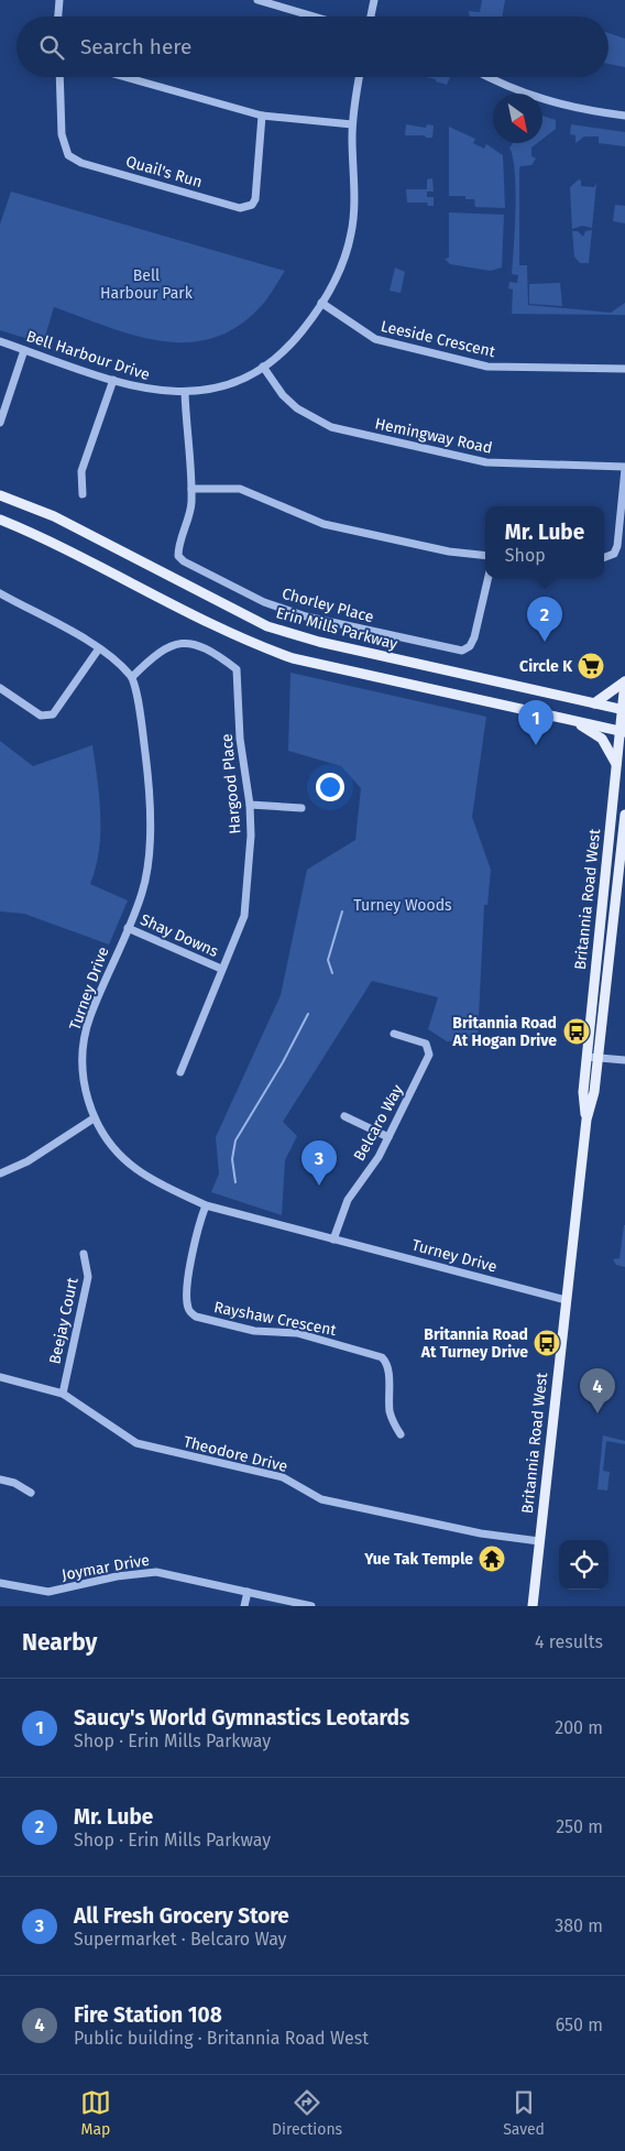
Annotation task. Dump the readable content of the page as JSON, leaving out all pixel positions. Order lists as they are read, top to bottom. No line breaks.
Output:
{"streets":{"main road":["Erin Mills Parkway","Britannia Road West"],"street":["Quail's Run","Leeside Crescent","Bell Harbour Drive","Hemingway Road","Chorley Place","Hargood Place","Shay Downs","Turney Drive","Belcaro Way","Rayshaw Crescent","Beejay Court","Theodore Drive","Joymar Drive"]},"crossings":[["Leeside Crescent","Bell Harbour Drive"],["Bell Harbour Drive","Hemingway Road"],["Bell Harbour Drive","Chorley Place"],["Erin Mills Parkway","Britannia Road West"],["Hargood Place","Shay Downs"],["Hargood Place","Turney Drive"],["Britannia Road West","Turney Drive"],["Britannia Road West","Theodore Drive"],["Shay Downs","Turney Drive"],["Turney Drive","Belcaro Way"],["Turney Drive","Rayshaw Crescent"],["Beejay Court","Theodore Drive"]],"parks":["Bell Harbour Park","Turney Woods"],"places":{"supermarket":["Circle K"],"bus stop":["Britannia Road At Hogan Drive","Britannia Road At Turney Drive"],"temple":["Yue Tak Temple"]},"north":"bottom right","page":{"search":"Search here","popup":["Mr. Lube","Shop"],"pins":["2","1","3","4"],"heading":["Nearby","4 results"],"list":[{"mark":"1","name":"Saucy's World Gymnastics Leotards","note":"Shop · Erin Mills Parkway","value":"200 m"},{"mark":"2","name":"Mr. Lube","note":"Shop · Erin Mills Parkway","value":"250 m"},{"mark":"3","name":"All Fresh Grocery Store","note":"Supermarket · Belcaro Way","value":"380 m"},{"mark":"4","name":"Fire Station 108","note":"Public building · Britannia Road West","value":"650 m"}],"nav":["Map","Directions","Saved"]}}
